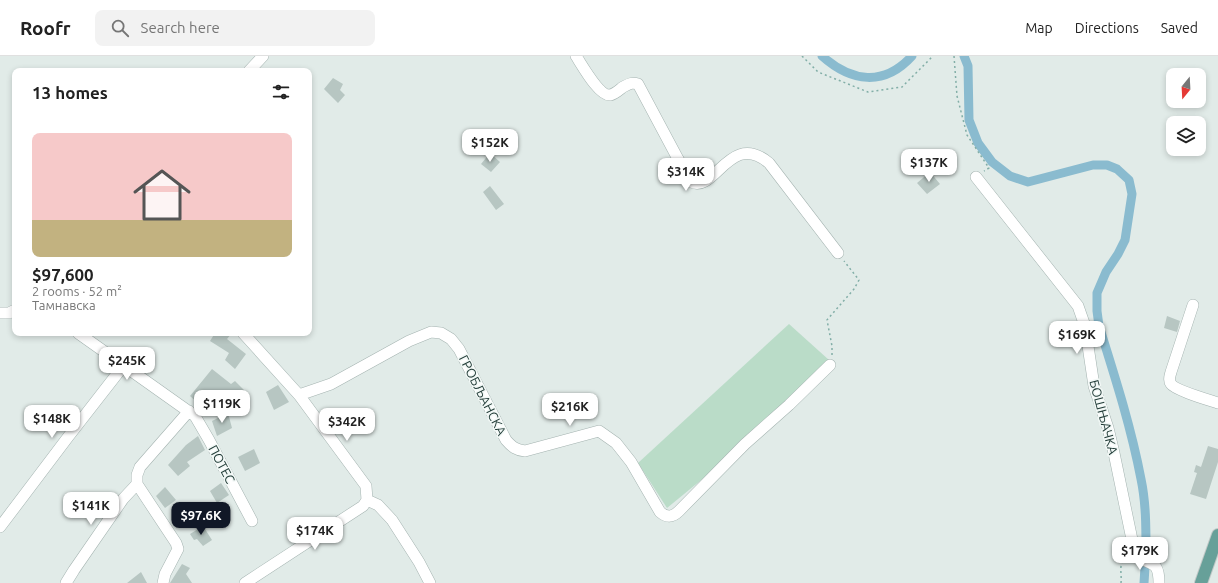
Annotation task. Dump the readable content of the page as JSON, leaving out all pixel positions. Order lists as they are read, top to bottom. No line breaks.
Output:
{"streets":{"street":["ГРОБЉАНСКА","БОШЊАЧКА","ПОТЕС"]},"north":"bottom","page":{"header":"Roofr","search":"Search here","nav":["Map","Directions","Saved"],"heading":"13 homes","list":[{"name":"$97,600","note":"2 rooms · 52 m² · Тамнавска"}],"price":["$152K","$137K","$314K","$169K","$245K","$119K","$216K","$148K","$342K","$141K","$97.6K","$174K","$179K"]}}
